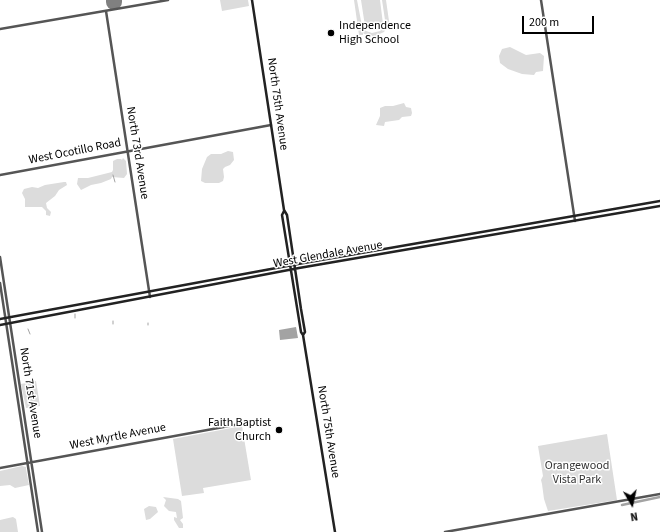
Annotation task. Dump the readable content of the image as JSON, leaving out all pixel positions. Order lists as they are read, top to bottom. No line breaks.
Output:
{"streets":{"main road":["North 75th Avenue","West Glendale Avenue"],"street":["West Ocotillo Road","North 73rd Avenue","North 71st Avenue","West Myrtle Avenue"]},"crossings":[["North 75th Avenue","West Ocotillo Road"],["North 75th Avenue","West Glendale Avenue"],["West Ocotillo Road","North 73rd Avenue"],["North 73rd Avenue","West Glendale Avenue"],["West Glendale Avenue","North 71st Avenue"],["North 71st Avenue","West Myrtle Avenue"]],"parks":["Orangewood Vista Park"],"places":["Independence High School","Faith Baptist Church"],"scale_bar":"200 m","north":"bottom"}
